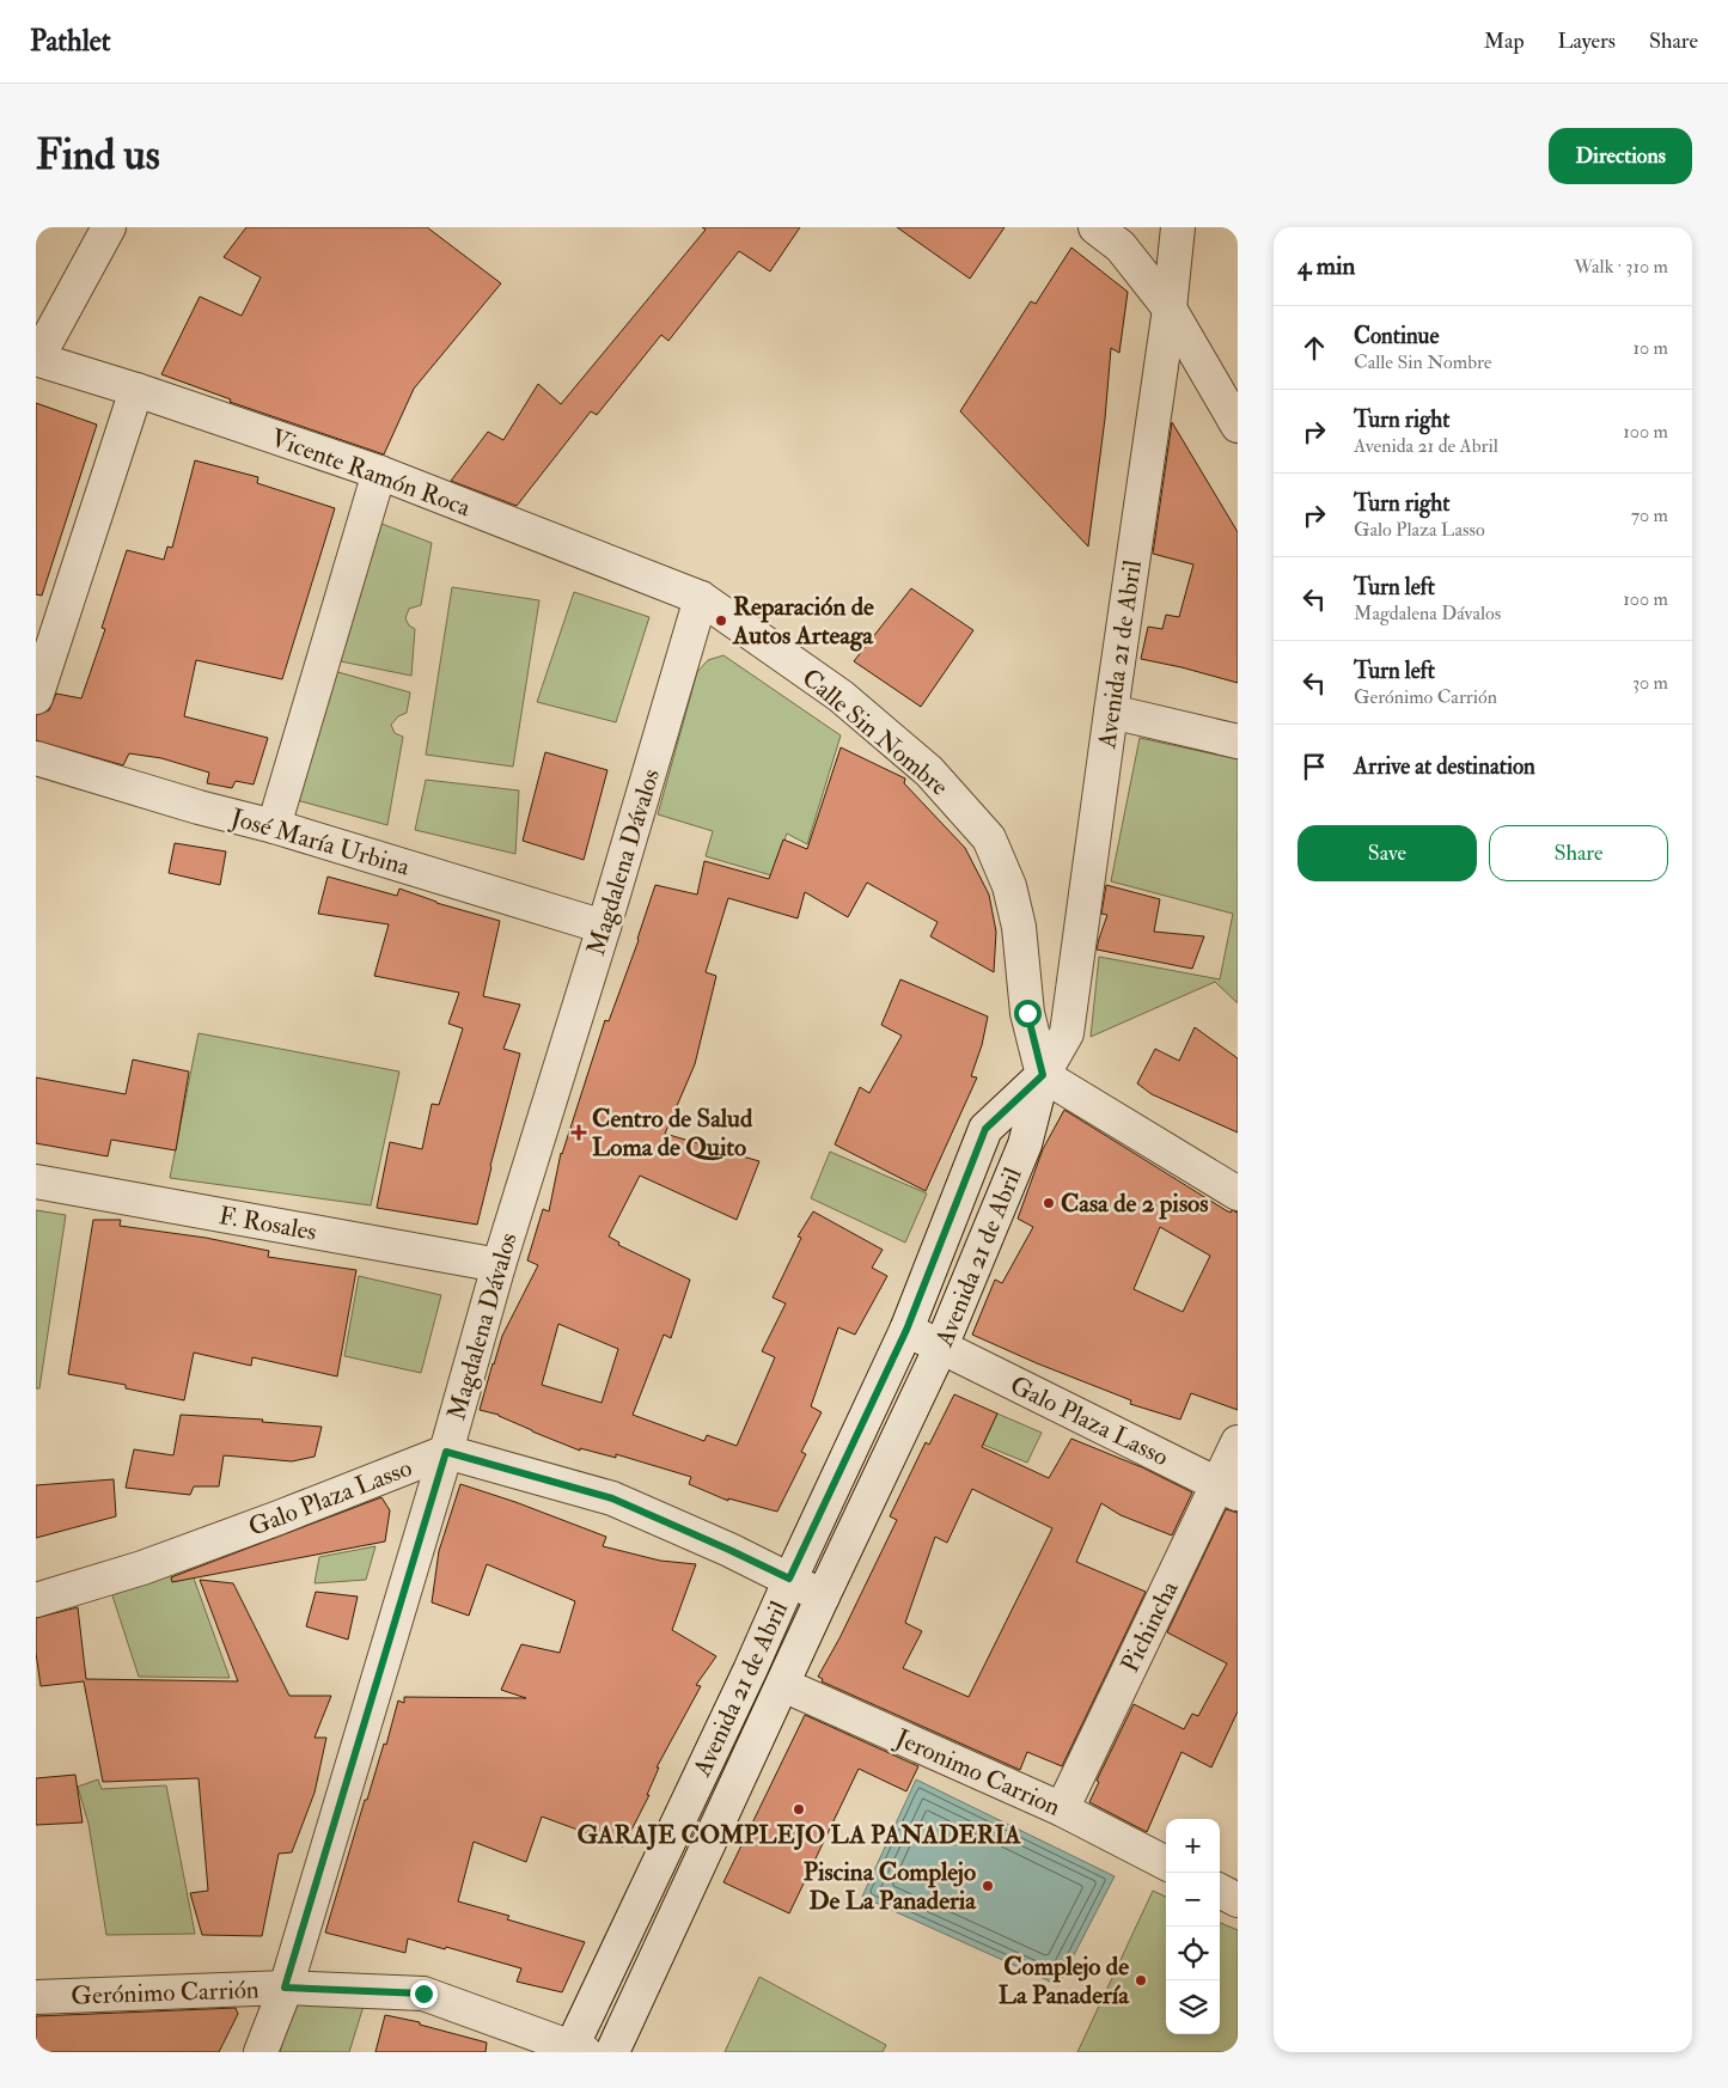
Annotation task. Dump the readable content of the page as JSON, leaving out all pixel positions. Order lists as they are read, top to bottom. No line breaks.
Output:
{"streets":{"street":["Vicente Ramón Roca","Avenida 21 de Abril","Calle Sin Nombre","José María Urbina","Magdalena Dávalos","F. Rosales","Galo Plaza Lasso","Pichincha","Jeronimo Carrion","Gerónimo Carrión"]},"crossings":[["Vicente Ramón Roca","Calle Sin Nombre"],["Vicente Ramón Roca","Magdalena Dávalos"],["Avenida 21 de Abril","Calle Sin Nombre"],["Avenida 21 de Abril","Galo Plaza Lasso"],["Avenida 21 de Abril","Jeronimo Carrion"],["Avenida 21 de Abril","Gerónimo Carrión"],["Calle Sin Nombre","Magdalena Dávalos"],["José María Urbina","Magdalena Dávalos"],["Magdalena Dávalos","F. Rosales"],["Magdalena Dávalos","Galo Plaza Lasso"],["Magdalena Dávalos","Gerónimo Carrión"],["Galo Plaza Lasso","Pichincha"],["Pichincha","Jeronimo Carrion"]],"places":{"other":["Reparación de Autos Arteaga","Casa de 2 pisos","GARAJE COMPLEJO LA PANADERIA","Piscina Complejo De La Panaderia","Complejo de La Panadería"],"health":["Centro de Salud Loma de Quito"]},"page":{"header":"Pathlet","nav":["Map","Layers","Share"],"buttons":["Directions",["Save","Share"]],"title":"Find us","heading":["4 min","Walk · 310 m"],"list":[["Continue","Calle Sin Nombre","10 m"],["Turn right","Avenida 21 de Abril","100 m"],["Turn right","Galo Plaza Lasso","70 m"],["Turn left","Magdalena Dávalos","100 m"],["Turn left","Gerónimo Carrión","30 m"],"Arrive at destination"],"map_buttons":["+","−"]}}
